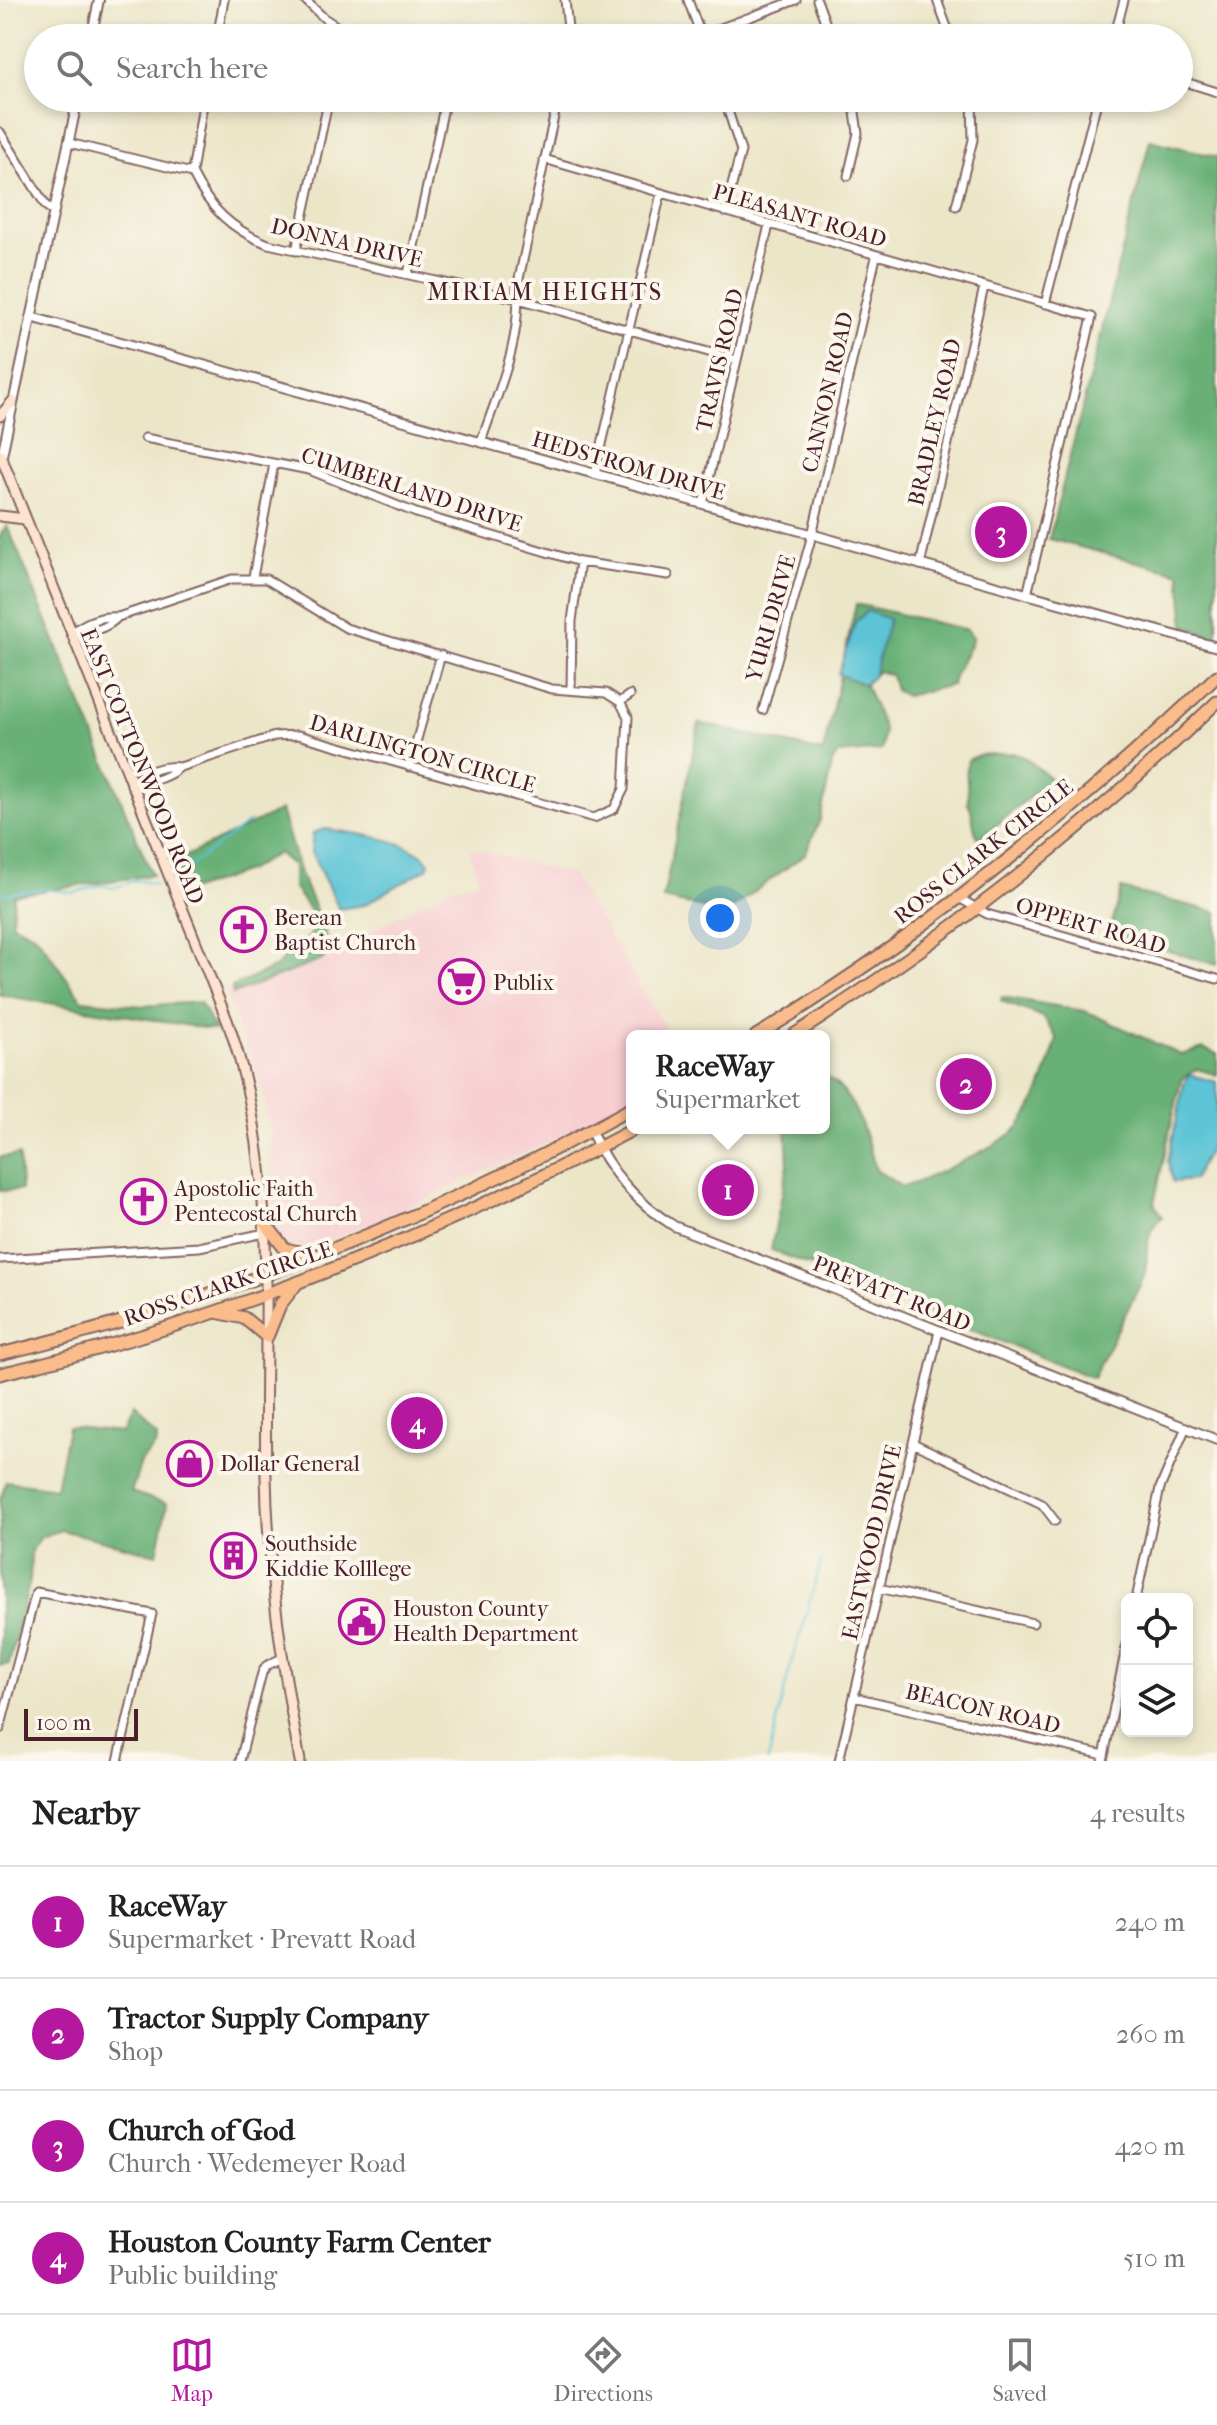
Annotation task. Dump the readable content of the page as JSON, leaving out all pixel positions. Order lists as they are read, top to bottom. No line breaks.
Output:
{"streets":{"highway":["ROSS CLARK CIRCLE"],"main road":["EAST COTTONWOOD ROAD"],"street":["PLEASANT ROAD","DONNA DRIVE","TRAVIS ROAD","CANNON ROAD","BRADLEY ROAD","HEDSTROM DRIVE","CUMBERLAND DRIVE","YURI DRIVE","DARLINGTON CIRCLE","OPPERT ROAD","PREVATT ROAD","EASTWOOD DRIVE","BEACON ROAD"]},"crossings":[["PLEASANT ROAD","TRAVIS ROAD"],["PLEASANT ROAD","CANNON ROAD"],["PLEASANT ROAD","BRADLEY ROAD"],["PLEASANT ROAD","HEDSTROM DRIVE"],["DONNA DRIVE","TRAVIS ROAD"],["TRAVIS ROAD","HEDSTROM DRIVE"],["CANNON ROAD","HEDSTROM DRIVE"],["CANNON ROAD","YURI DRIVE"],["BRADLEY ROAD","HEDSTROM DRIVE"],["HEDSTROM DRIVE","YURI DRIVE"],["DARLINGTON CIRCLE","EAST COTTONWOOD ROAD"],["EAST COTTONWOOD ROAD","ROSS CLARK CIRCLE"],["ROSS CLARK CIRCLE","OPPERT ROAD"],["ROSS CLARK CIRCLE","PREVATT ROAD"],["PREVATT ROAD","EASTWOOD DRIVE"],["EASTWOOD DRIVE","BEACON ROAD"]],"districts":["MIRIAM HEIGHTS"],"places":{"church":["Berean Baptist Church","Apostolic Faith Pentecostal Church"],"supermarket":["Publix"],"shop":["Dollar General"],"building":["Southside Kiddie Kolllege"],"public building":["Houston County Health Department"]},"scale_bar":"100 m","page":{"search":"Search here","pins":["3","2","1","4"],"popup":["RaceWay","Supermarket"],"scale":"100 m","heading":["Nearby","4 results"],"list":[{"mark":"1","name":"RaceWay","note":"Supermarket · Prevatt Road","value":"240 m"},{"mark":"2","name":"Tractor Supply Company","note":"Shop","value":"260 m"},{"mark":"3","name":"Church of God","note":"Church · Wedemeyer Road","value":"420 m"},{"mark":"4","name":"Houston County Farm Center","note":"Public building","value":"510 m"}],"nav":["Map","Directions","Saved"]}}
